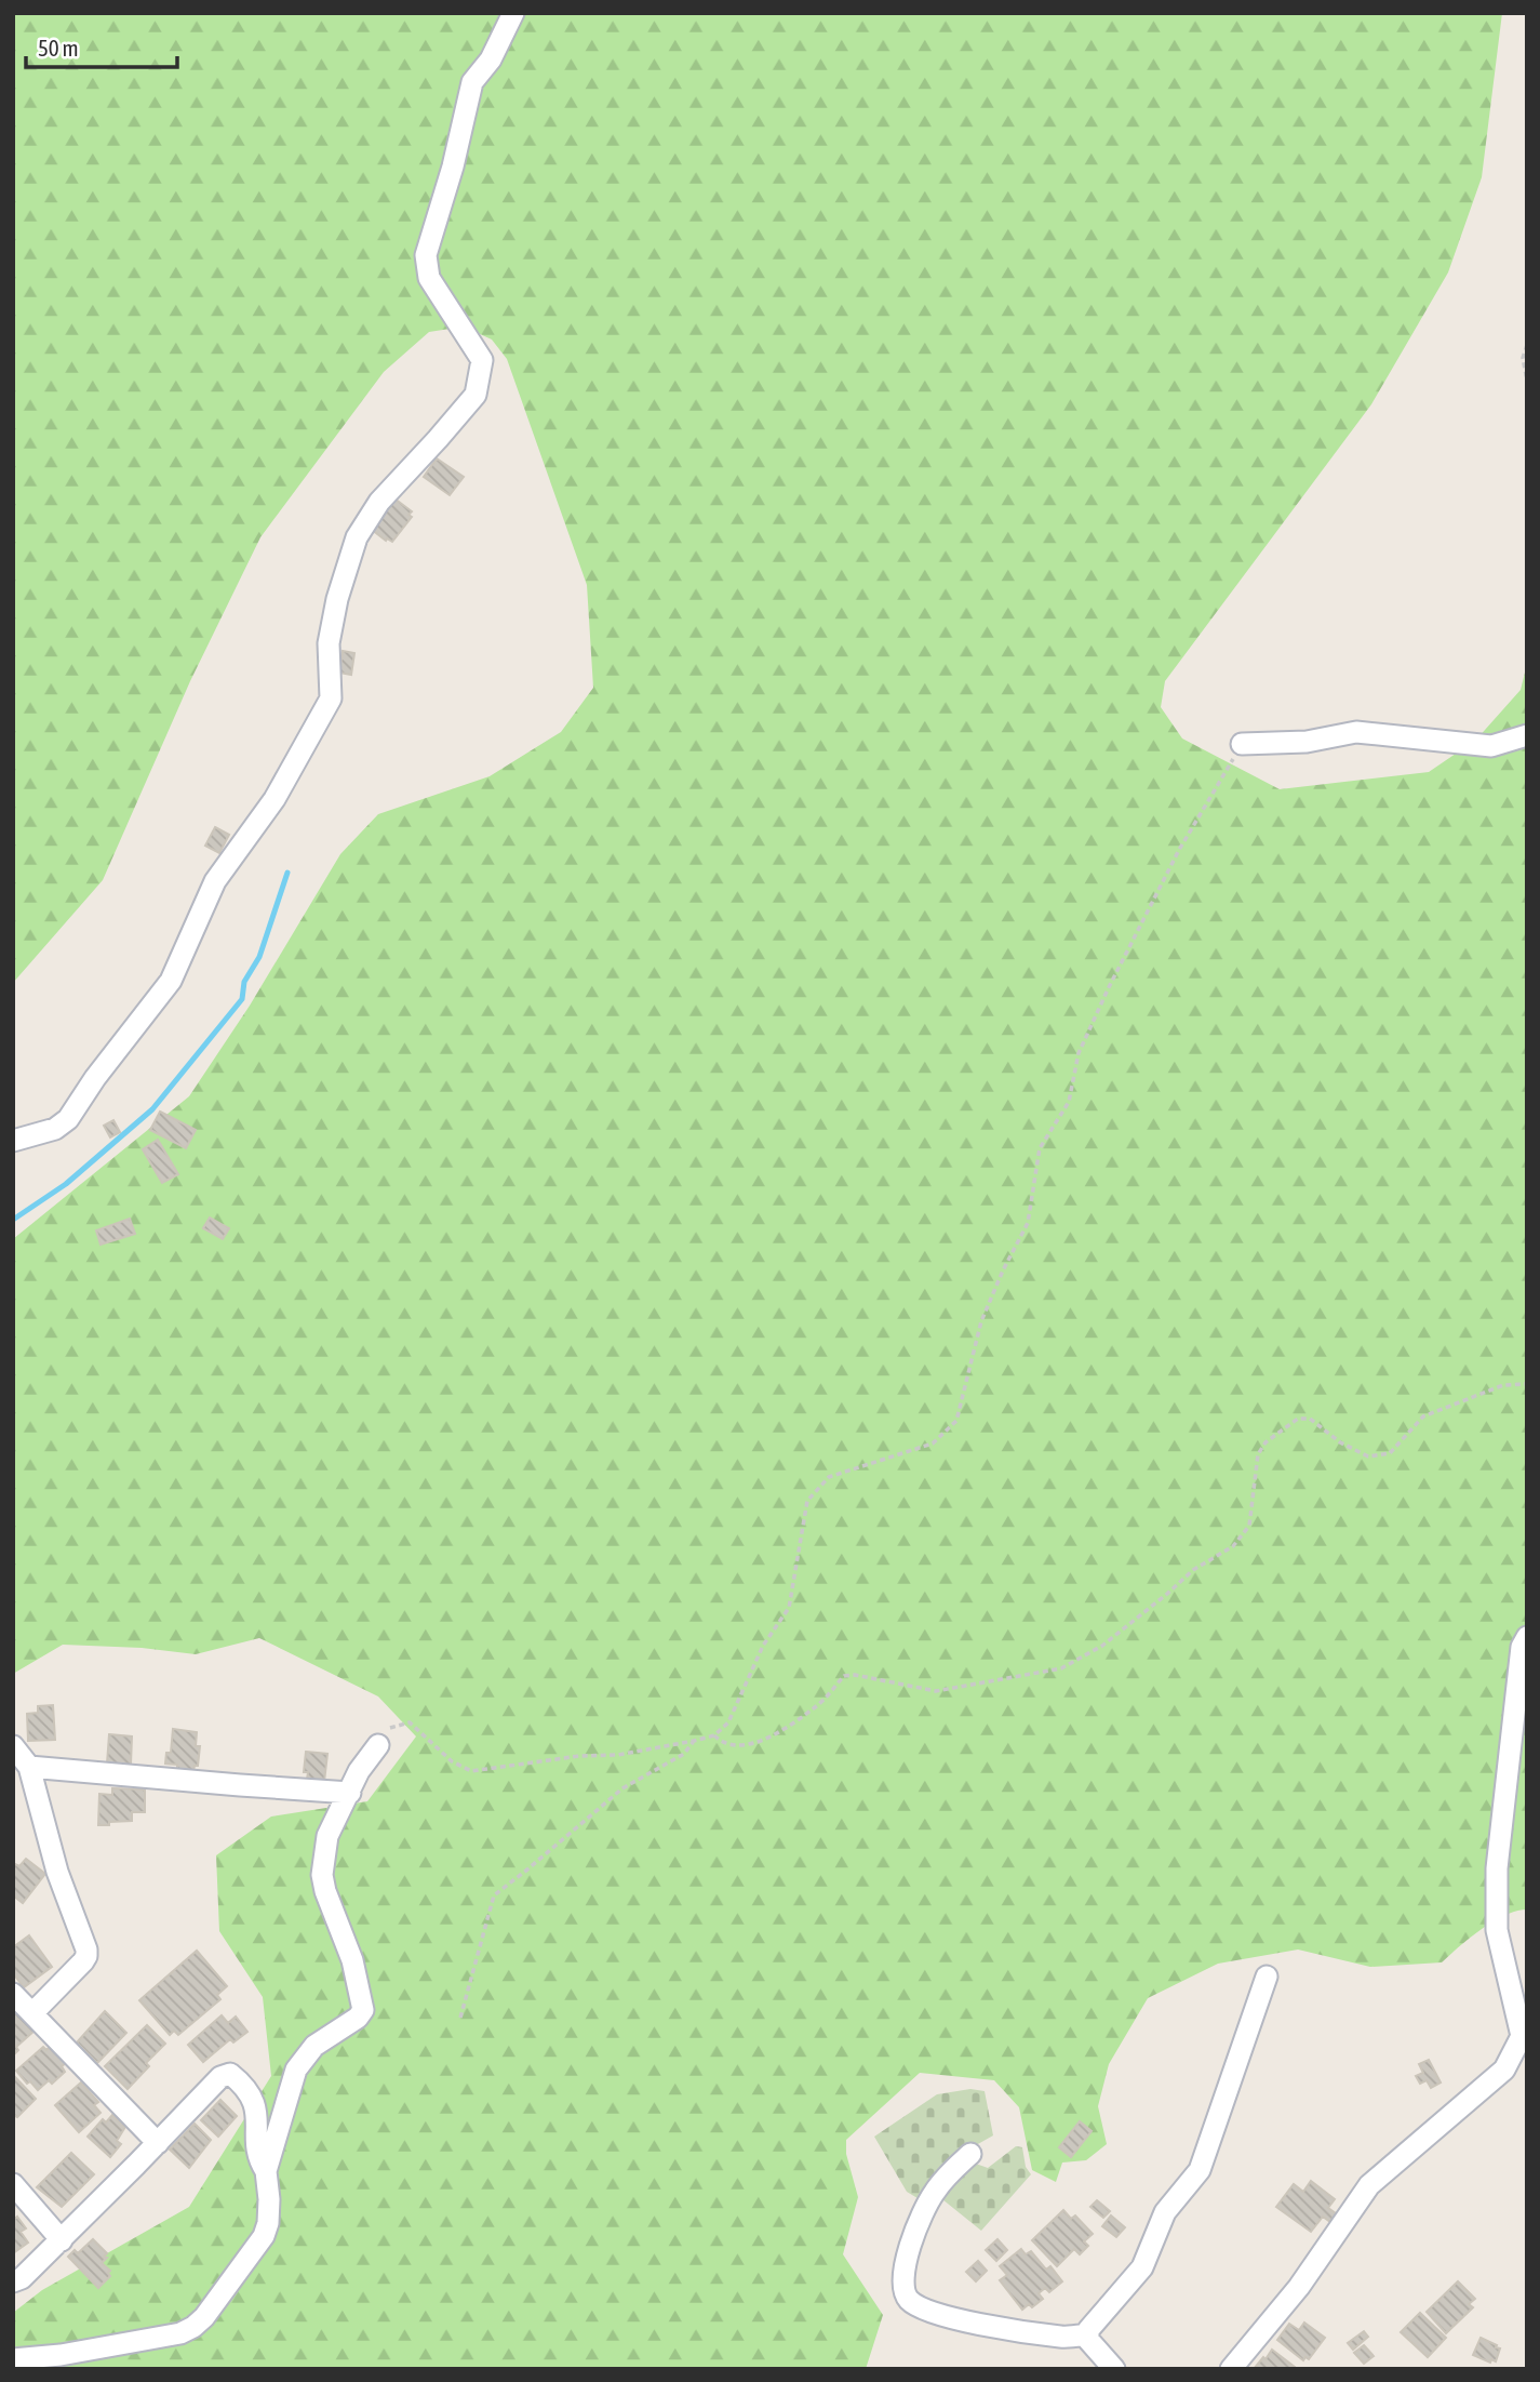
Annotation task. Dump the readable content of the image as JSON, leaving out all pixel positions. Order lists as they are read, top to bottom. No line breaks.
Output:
{"scale_bar":"50 m"}
